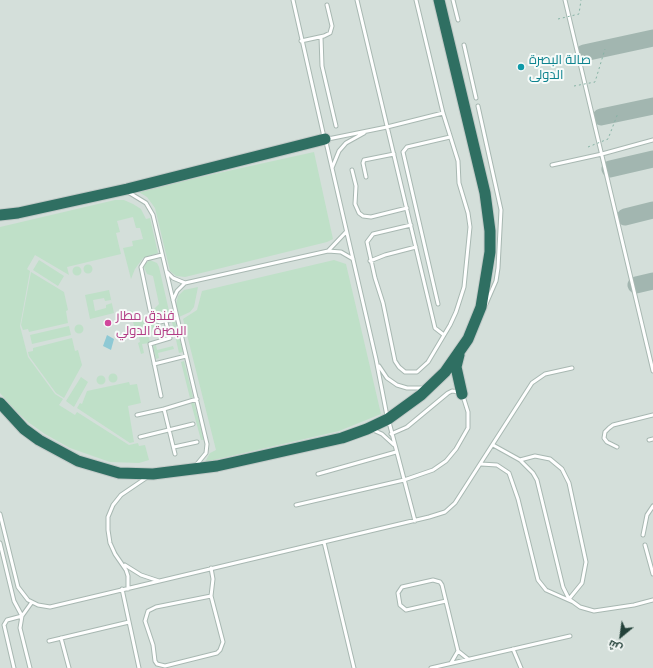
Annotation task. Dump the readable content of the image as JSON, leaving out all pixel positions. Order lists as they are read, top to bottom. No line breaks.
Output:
{"places":["صالة البصرة الدولى","فندق مطار البصرة الدولي"],"north":"bottom left"}
